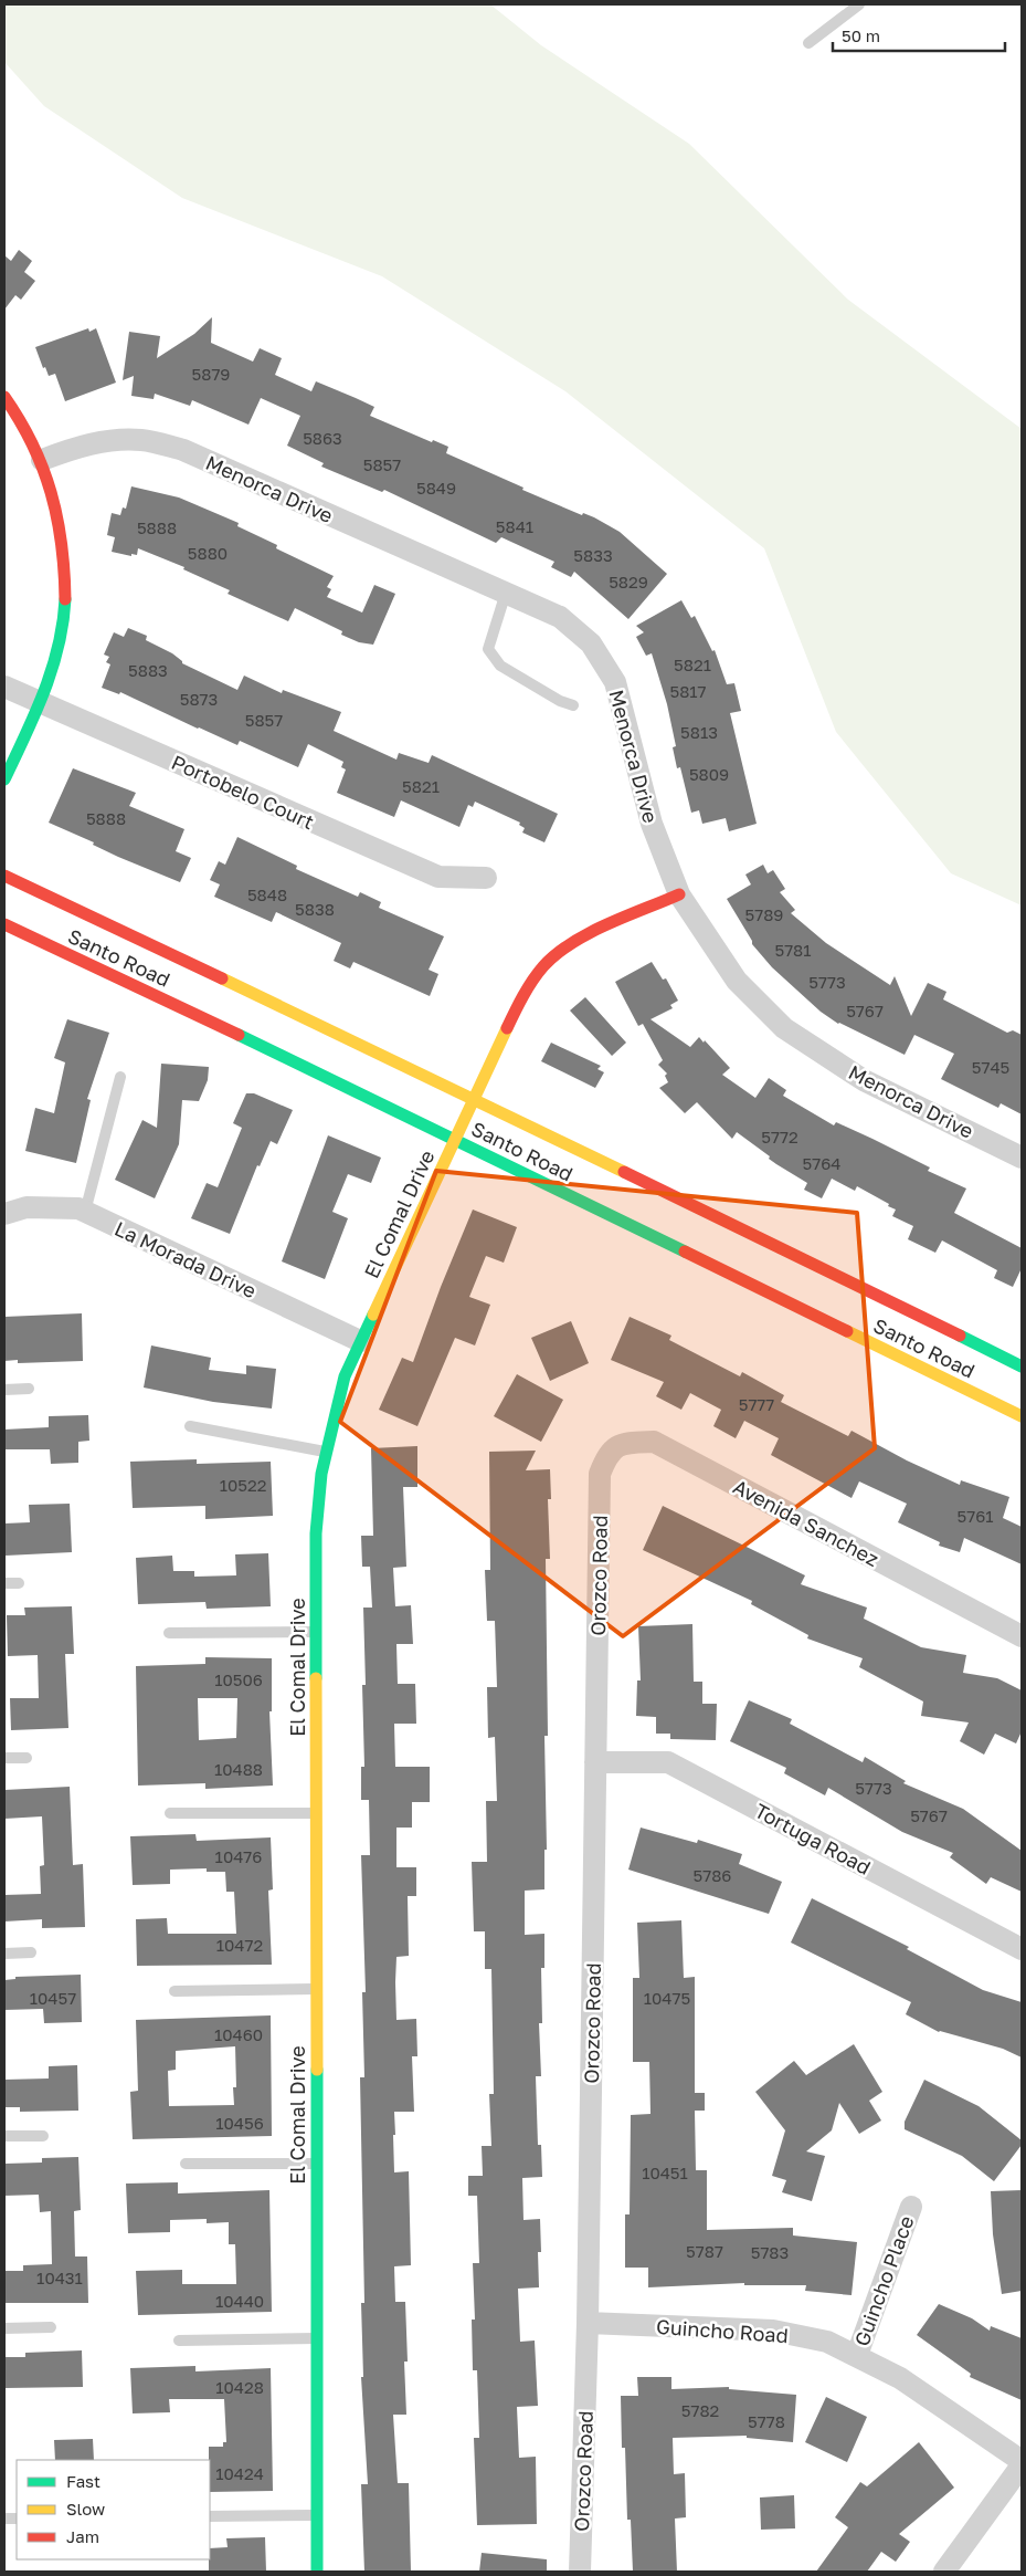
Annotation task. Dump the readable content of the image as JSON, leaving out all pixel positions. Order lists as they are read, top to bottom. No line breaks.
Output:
{"streets":{"main road":["Santo Road","El Comal Drive"],"street":["Menorca Drive","Portobelo Court","La Morada Drive","Avenida Sanchez","Orozco Road","Tortuga Road","Guincho Place","Guincho Road"]},"crossings":[["Menorca Drive","El Comal Drive"],["Santo Road","El Comal Drive"],["El Comal Drive","La Morada Drive"],["Avenida Sanchez","Orozco Road"],["Orozco Road","Tortuga Road"],["Orozco Road","Guincho Road"],["Guincho Place","Guincho Road"]],"house_numbers":["5879","5863","5857","5849","5841","5888","5880","5833","5829","5821","5883","5817","5873","5857","5813","5809","5821","5888","5848","5838","5789","5781","5773","5767","5745","5772","5764","5777","10522","5761","10506","10488","5773","5767","10476","5786","10472","10457","10475","10460","10456","10451","5787","5783","10431","10440","10428","5782","5778","10424"],"legend":["Fast","Slow","Jam"],"scale_bar":"50 m"}
